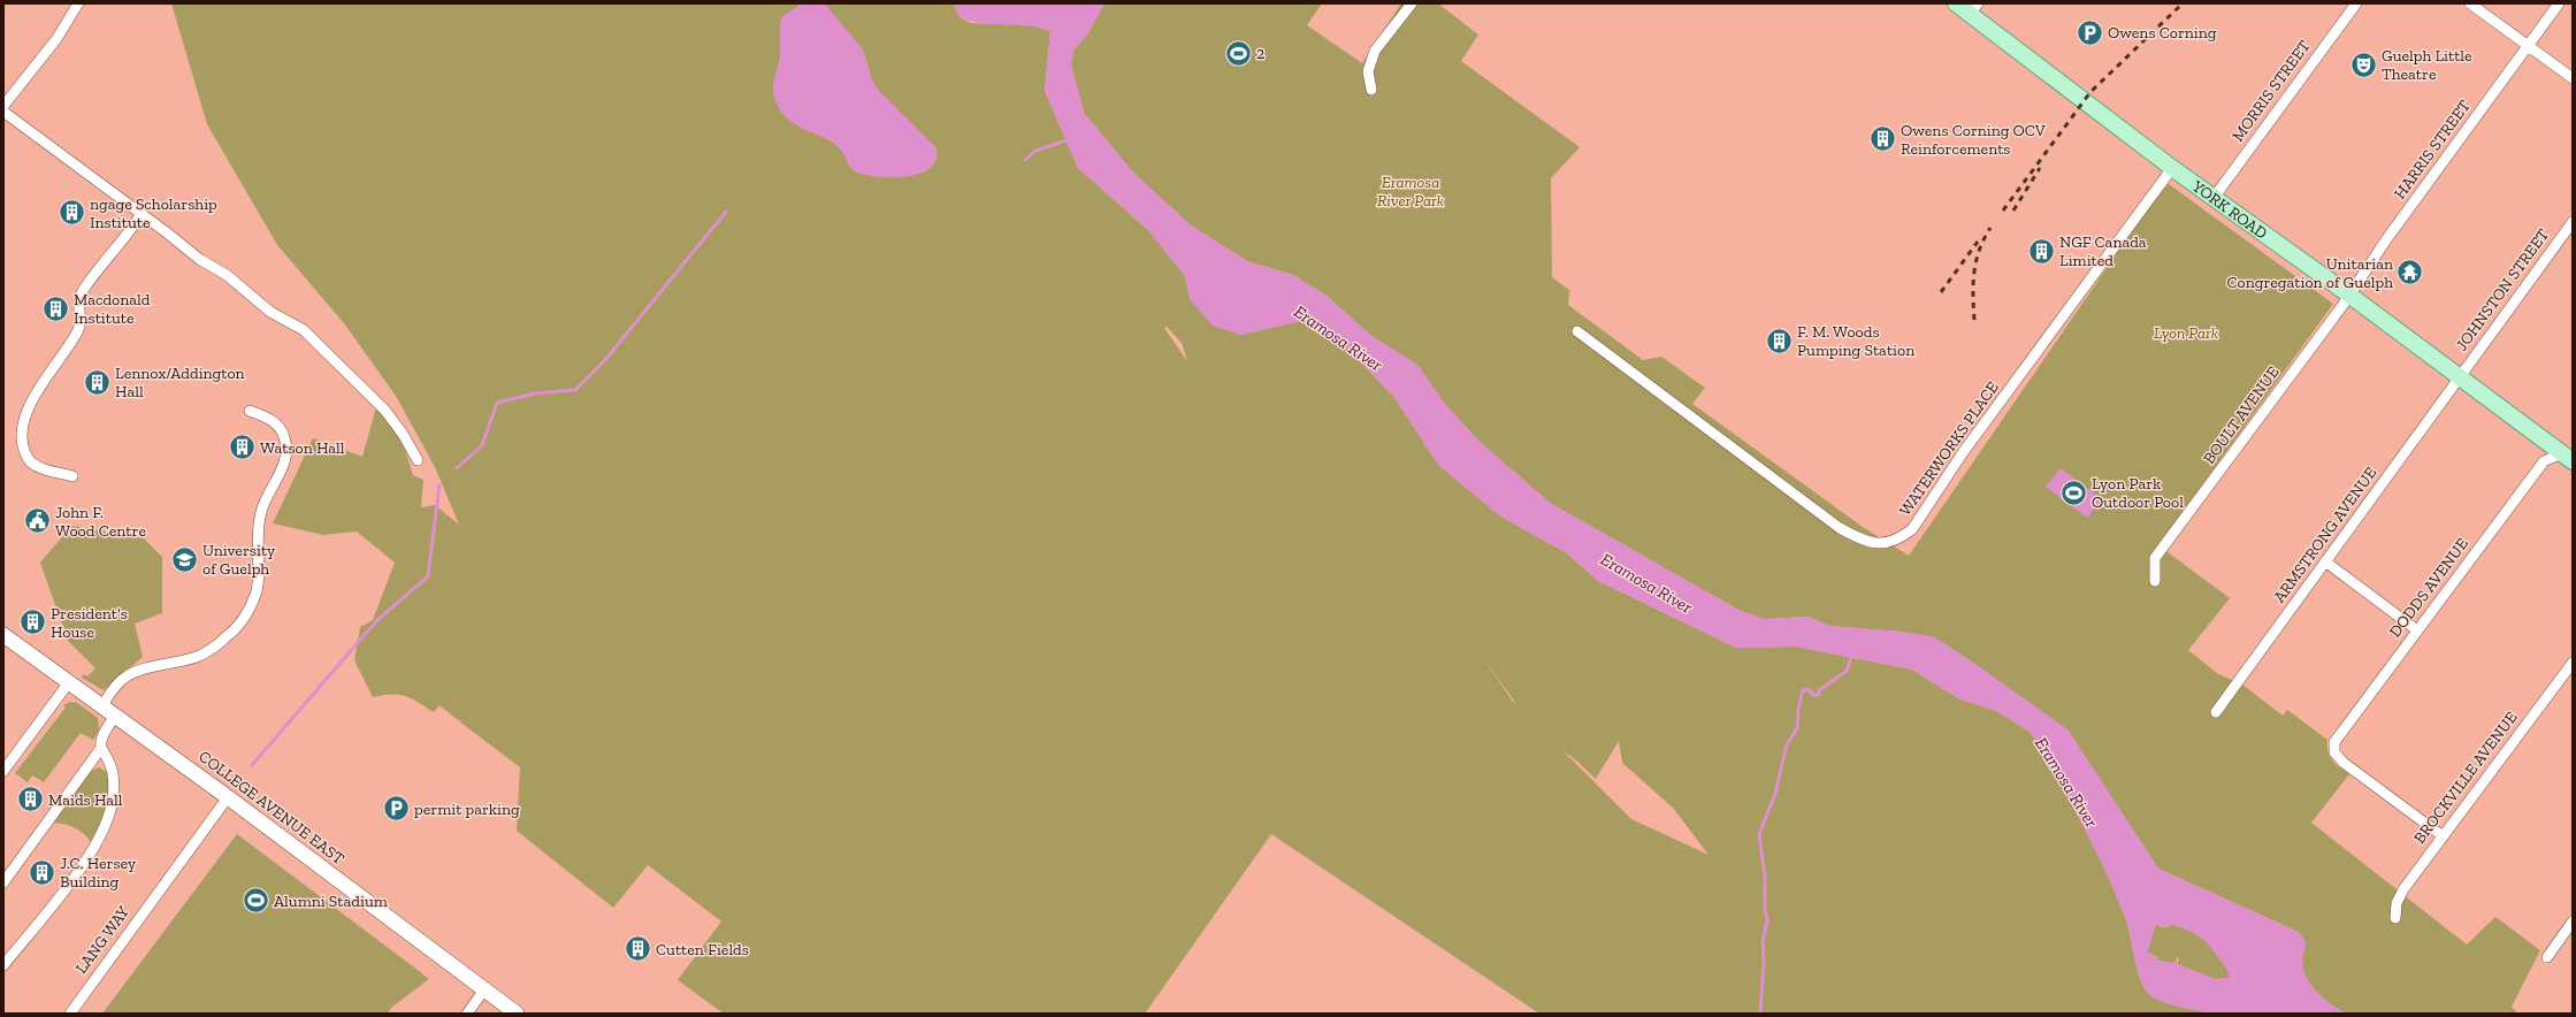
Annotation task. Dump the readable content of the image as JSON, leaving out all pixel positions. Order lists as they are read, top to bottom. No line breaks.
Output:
{"streets":{"main road":["YORK ROAD","COLLEGE AVENUE EAST"],"street":["MORRIS STREET","HARRIS STREET","JOHNSTON STREET","BOULT AVENUE","WATERWORKS PLACE","ARMSTRONG AVENUE","DODDS AVENUE","BROCKVILLE AVENUE","LANG WAY"]},"crossings":[["MORRIS STREET","YORK ROAD"],["HARRIS STREET","YORK ROAD"],["HARRIS STREET","BOULT AVENUE"],["YORK ROAD","JOHNSTON STREET"],["YORK ROAD","BOULT AVENUE"],["YORK ROAD","WATERWORKS PLACE"],["YORK ROAD","ARMSTRONG AVENUE"],["YORK ROAD","DODDS AVENUE"],["JOHNSTON STREET","ARMSTRONG AVENUE"],["DODDS AVENUE","BROCKVILLE AVENUE"],["COLLEGE AVENUE EAST","LANG WAY"]],"water":["Eramosa River"],"parks":["Eramosa River Park","Lyon Park"],"places":{"parking":["Owens Corning","permit parking"],"sports":["2","Lyon Park Outdoor Pool","Alumni Stadium"],"theatre":["Guelph Little Theatre"],"building":["Owens Corning OCV Reinforcements","ngage Scholarship Institute","NGF Canada Limited","Macdonald Institute","F. M. Woods Pumping Station","Lennox/Addington Hall","Watson Hall","President's House","Maids Hall","J.C. Hersey Building","Cutten Fields"],"temple":["Unitarian Congregation of Guelph"],"public building":["John F. Wood Centre"],"school or university":["University of Guelph"]}}
